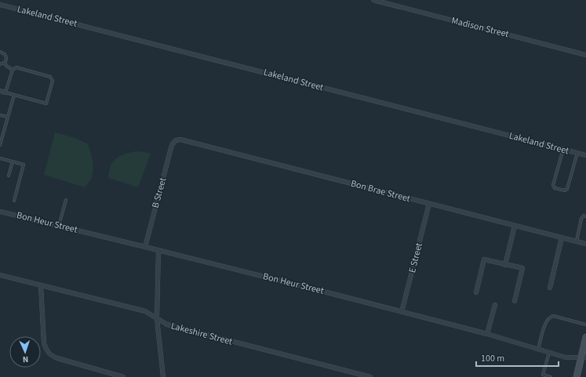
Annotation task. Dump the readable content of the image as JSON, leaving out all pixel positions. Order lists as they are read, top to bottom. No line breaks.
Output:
{"streets":{"street":["Lakeland Street","Madison Street","Bon Brae Street","B Street","Bon Heur Street","E Street","Lakeshire Street"]},"crossings":[["Bon Brae Street","B Street"],["Bon Brae Street","E Street"],["B Street","Bon Heur Street"],["Bon Heur Street","E Street"]],"scale_bar":"100 m","north":"bottom"}
